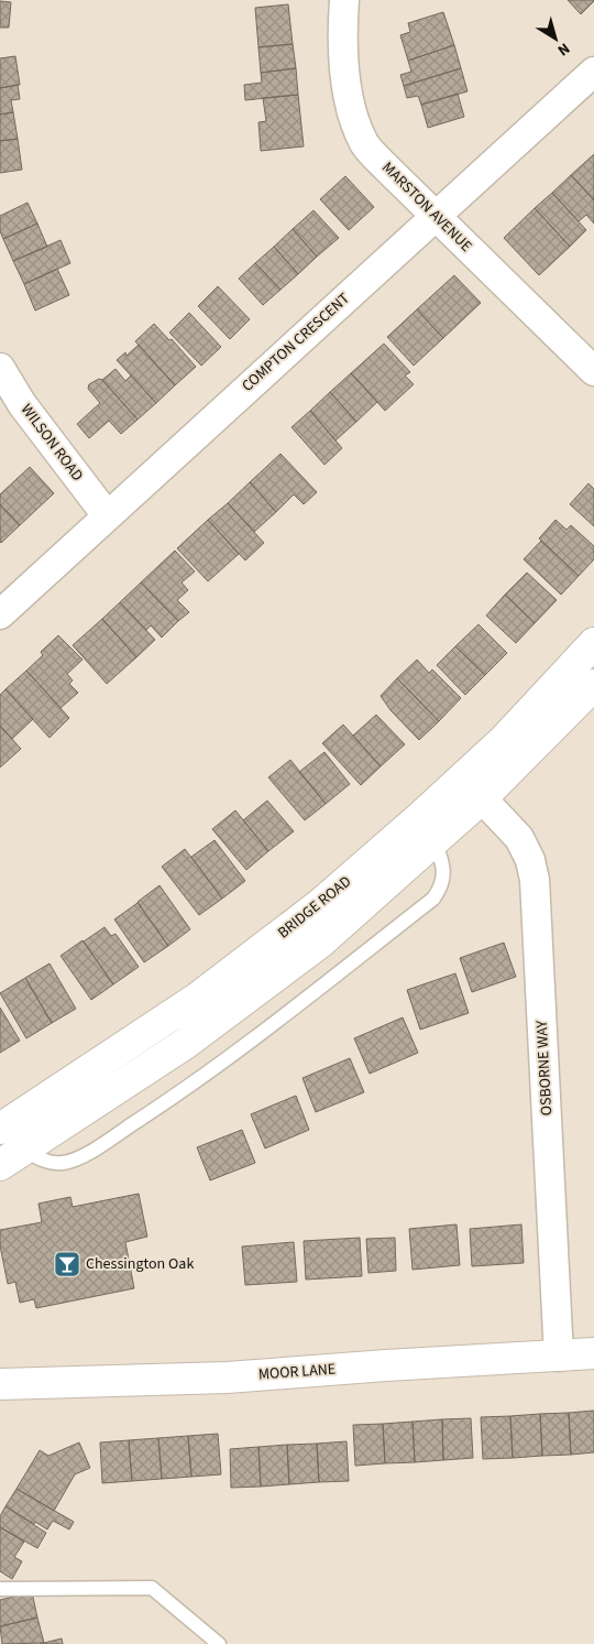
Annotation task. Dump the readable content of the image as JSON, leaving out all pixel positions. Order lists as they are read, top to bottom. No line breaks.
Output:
{"streets":{"street":["MARSTON AVENUE","COMPTON CRESCENT","WILSON ROAD","BRIDGE ROAD","OSBORNE WAY","MOOR LANE"]},"crossings":[["MARSTON AVENUE","COMPTON CRESCENT"],["COMPTON CRESCENT","WILSON ROAD"],["BRIDGE ROAD","OSBORNE WAY"],["OSBORNE WAY","MOOR LANE"]],"places":{"bar":["Chessington Oak"]},"north":"bottom right"}
